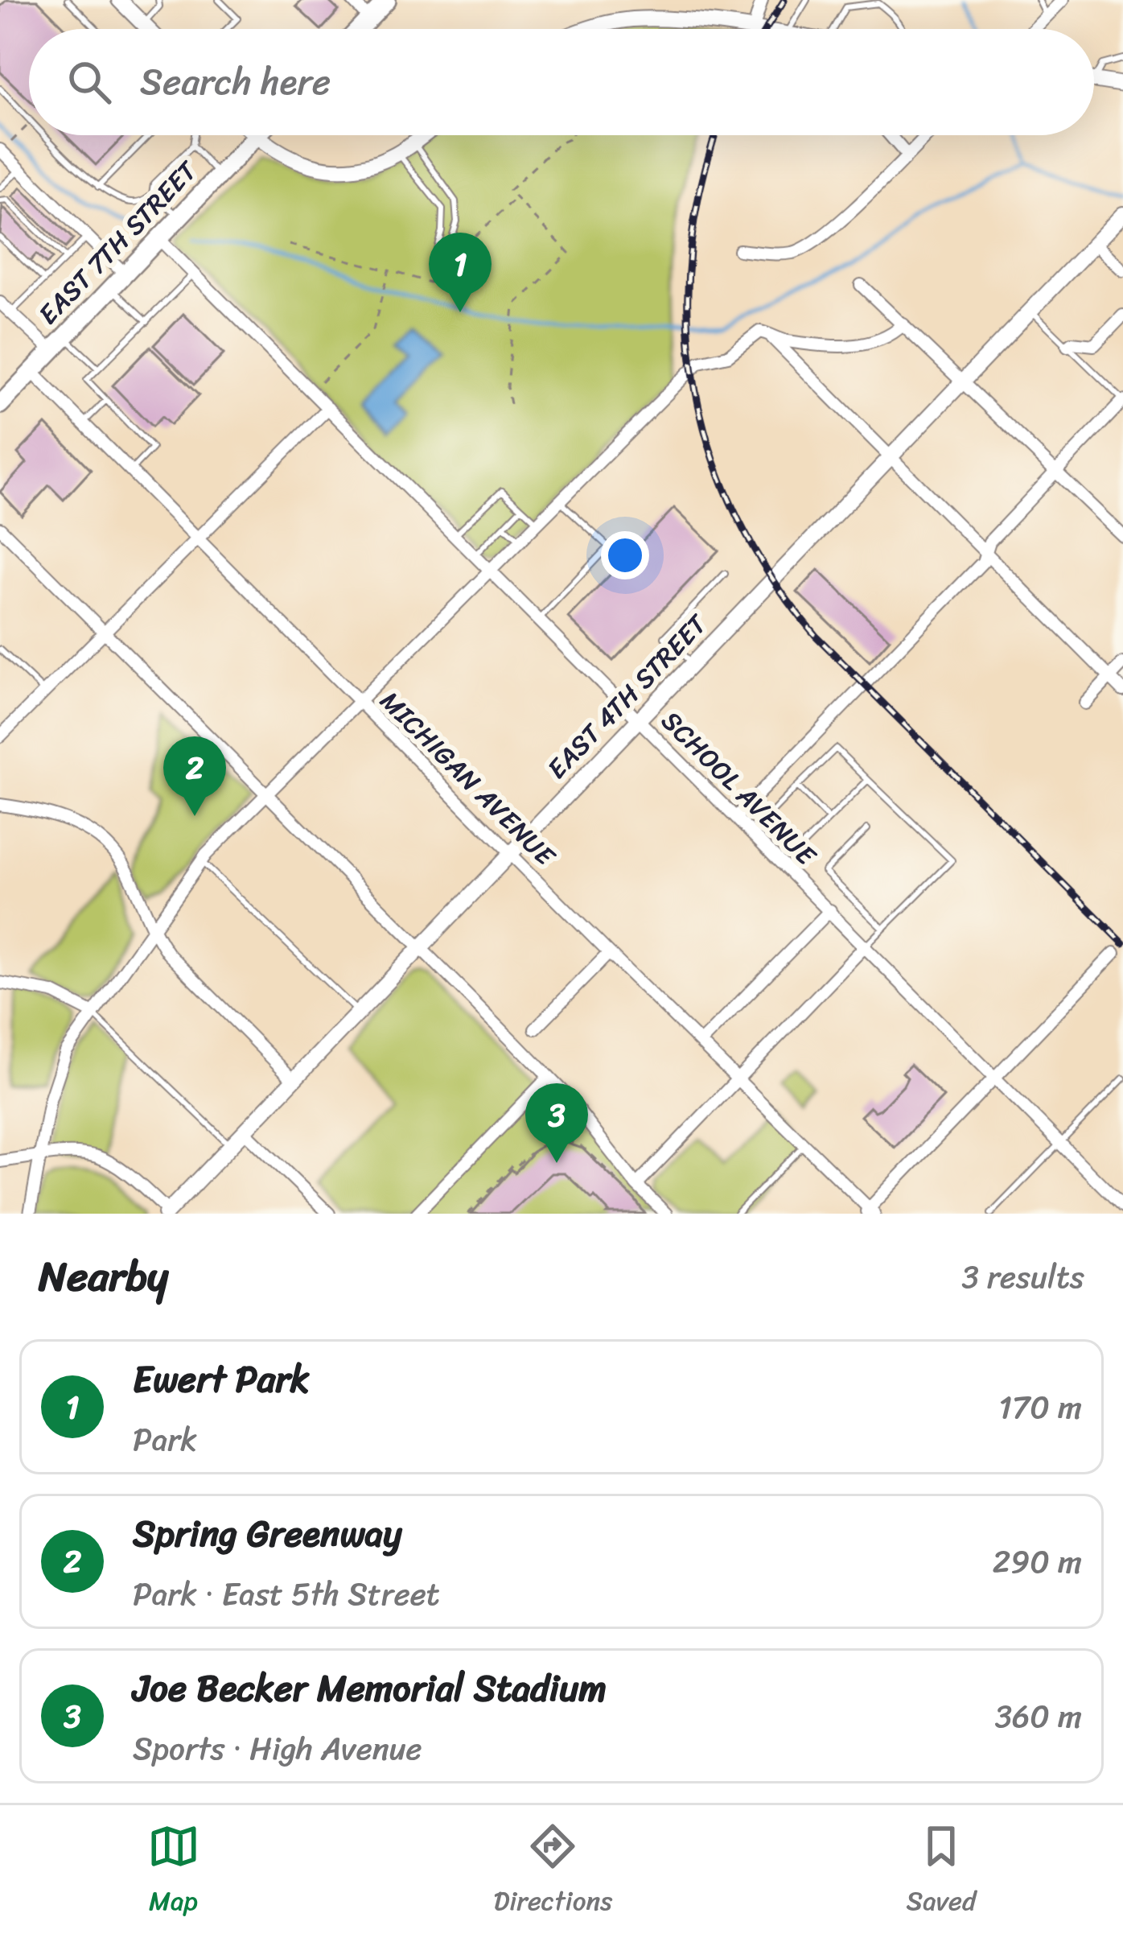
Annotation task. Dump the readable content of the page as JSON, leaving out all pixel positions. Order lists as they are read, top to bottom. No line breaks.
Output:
{"streets":{"main road":["EAST 7TH STREET"],"street":["EAST 4TH STREET","MICHIGAN AVENUE","SCHOOL AVENUE"]},"crossings":[["EAST 7TH STREET","MICHIGAN AVENUE"],["EAST 7TH STREET","SCHOOL AVENUE"],["EAST 4TH STREET","MICHIGAN AVENUE"],["EAST 4TH STREET","SCHOOL AVENUE"]],"page":{"search":"Search here","pins":["1","2","3"],"heading":["Nearby","3 results"],"list":[{"mark":"1","name":"Ewert Park","note":"Park","value":"170 m"},{"mark":"2","name":"Spring Greenway","note":"Park · East 5th Street","value":"290 m"},{"mark":"3","name":"Joe Becker Memorial Stadium","note":"Sports · High Avenue","value":"360 m"}],"nav":["Map","Directions","Saved"]}}
